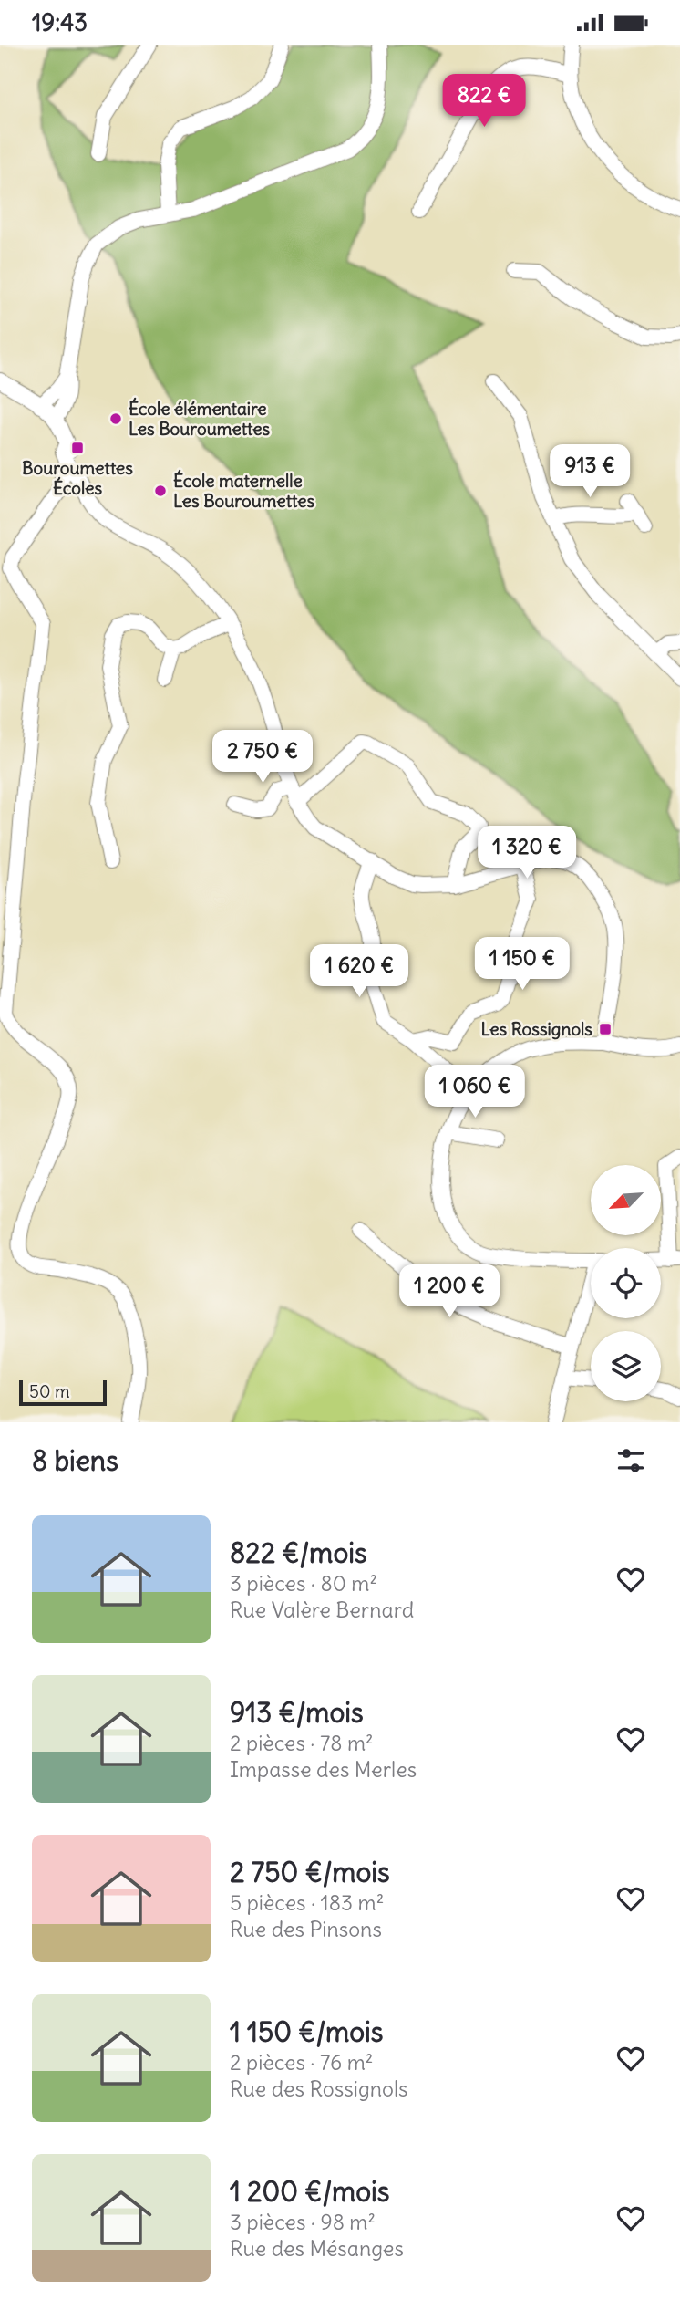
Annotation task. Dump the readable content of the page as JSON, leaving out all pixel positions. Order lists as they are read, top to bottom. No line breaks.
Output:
{"places":{"other":["École élémentaire Les Bouroumettes","École maternelle Les Bouroumettes"],"transit":["Bouroumettes Écoles","Les Rossignols"]},"scale_bar":"50 m","north":"bottom left","page":{"status":"19:43","price":["822 €","913 €","2 750 €","1 320 €","1 150 €","1 620 €","1 060 €","1 200 €"],"scale":"50 m","heading":"8 biens","list":[{"name":"822 €/mois","note":"3 pièces · 80 m² · Rue Valère Bernard"},{"name":"913 €/mois","note":"2 pièces · 78 m² · Impasse des Merles"},{"name":"2 750 €/mois","note":"5 pièces · 183 m² · Rue des Pinsons"},{"name":"1 150 €/mois","note":"2 pièces · 76 m² · Rue des Rossignols"},{"name":"1 200 €/mois","note":"3 pièces · 98 m² · Rue des Mésanges"}]}}
